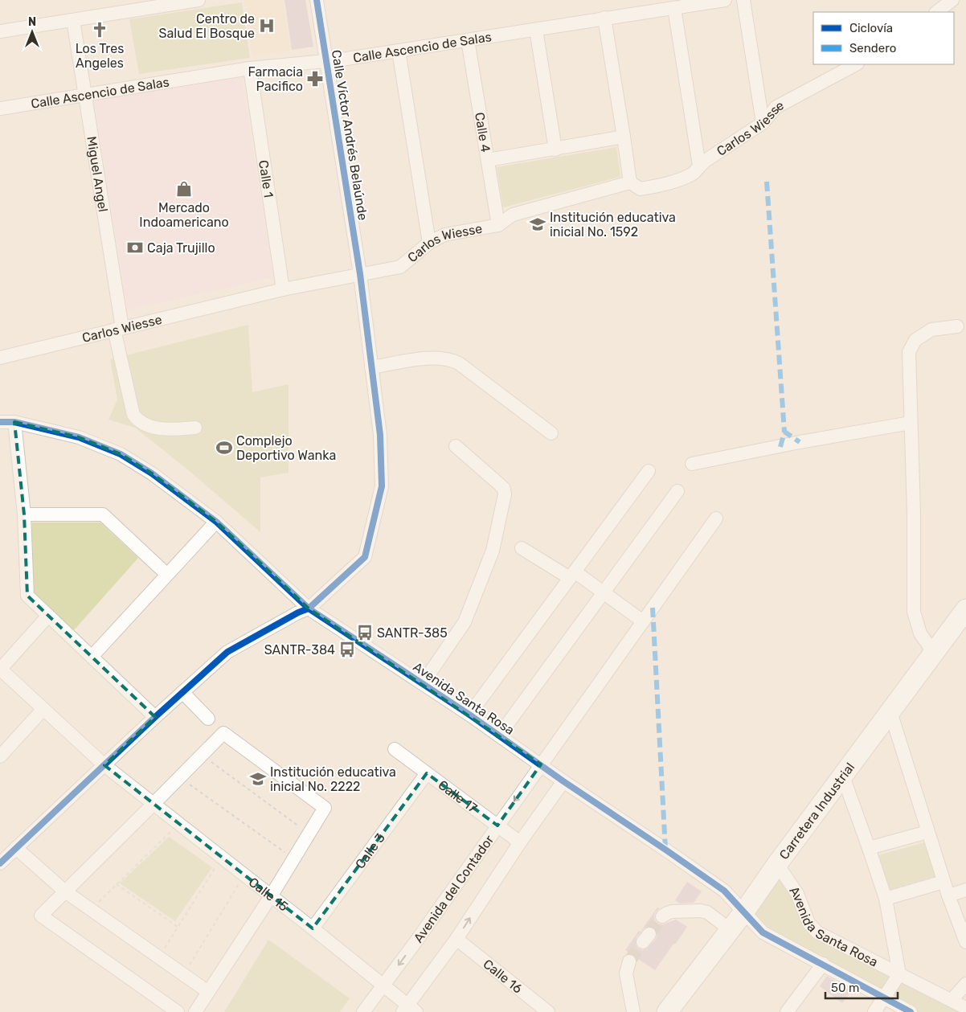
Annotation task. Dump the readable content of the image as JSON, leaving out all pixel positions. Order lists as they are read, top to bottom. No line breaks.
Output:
{"streets":{"highway":["Carretera Industrial"],"street":["Calle Ascencio de Salas","Carlos Wiesse","Calle 4","Calle Víctor Andrés Belaúnde","Miguel Angel","Calle 1","Avenida Santa Rosa","Calle 17","Calle 3","Avenida del Contador","Calle 15","Calle 16"]},"crossings":[["Calle Ascencio de Salas","Calle 4"],["Calle Ascencio de Salas","Calle Víctor Andrés Belaúnde"],["Calle Ascencio de Salas","Miguel Angel"],["Calle Ascencio de Salas","Calle 1"],["Carlos Wiesse","Calle 4"],["Carlos Wiesse","Calle Víctor Andrés Belaúnde"],["Carlos Wiesse","Miguel Angel"],["Carlos Wiesse","Calle 1"],["Calle Víctor Andrés Belaúnde","Avenida Santa Rosa"],["Calle Víctor Andrés Belaúnde","Calle 15"],["Avenida Santa Rosa","Carretera Industrial"],["Avenida Santa Rosa","Avenida del Contador"],["Calle 17","Calle 3"],["Calle 17","Avenida del Contador"],["Calle 3","Calle 15"],["Avenida del Contador","Calle 15"]],"places":{"hospital":["Centro de Salud El Bosque"],"church":["Los Tres Angeles"],"pharmacy":["Farmacia Pacifico"],"shop":["Mercado Indoamericano"],"school or university":["Institución educativa inicial No. 1592","Institución educativa inicial No. 2222"],"bank":["Caja Trujillo"],"sports":["Complejo Deportivo Wanka"],"bus stop":["SANTR-385","SANTR-384"]},"legend":["Ciclovía","Sendero"],"scale_bar":"50 m","north":"top"}
